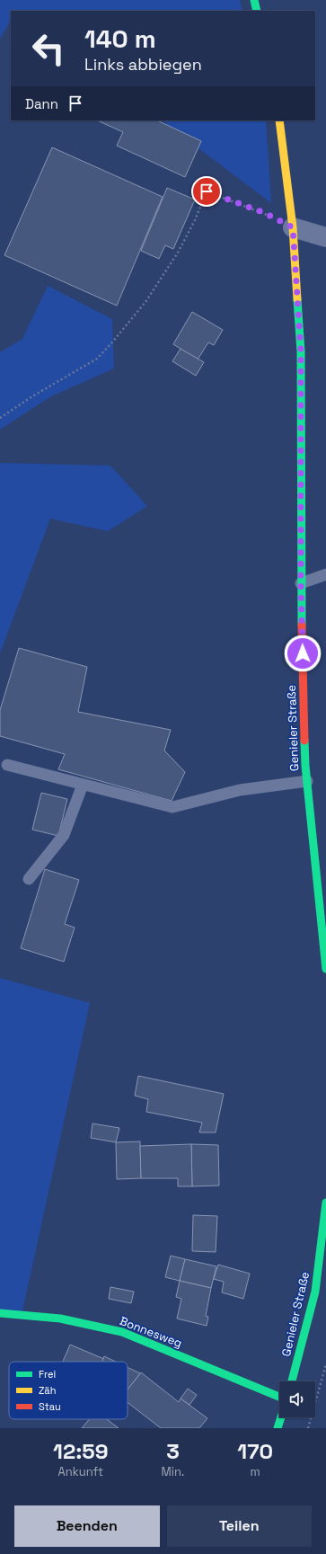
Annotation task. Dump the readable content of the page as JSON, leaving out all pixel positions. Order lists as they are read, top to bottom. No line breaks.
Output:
{"streets":{"street":["Genieler Straße","Bonnesweg"]},"legend":["Frei","Zäh","Stau"],"page":{"turn":["140 m","Links abbiegen"],"then":"Dann","eta":["12:59","Ankunft","3","Min.","170","m"],"buttons":["Beenden","Teilen"]}}
